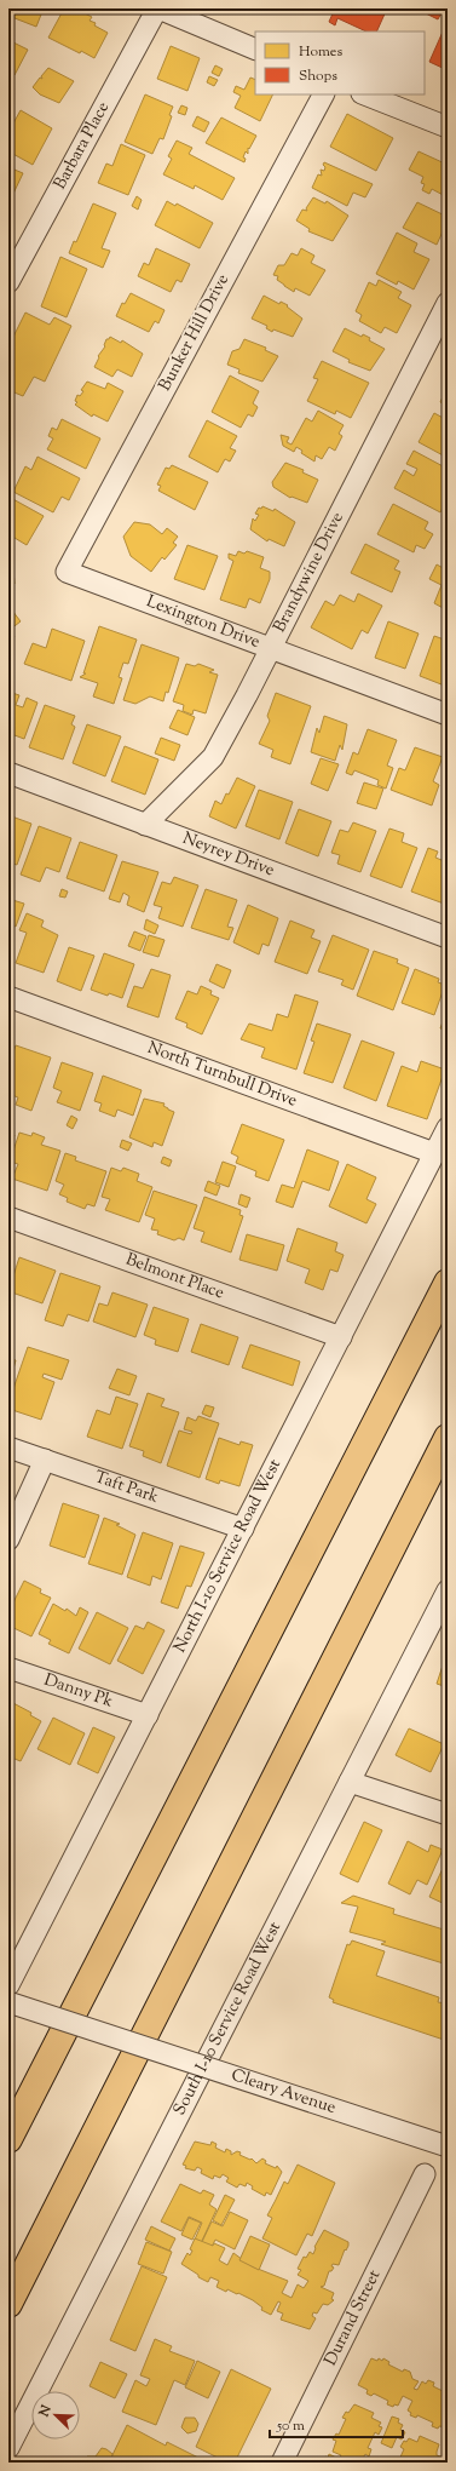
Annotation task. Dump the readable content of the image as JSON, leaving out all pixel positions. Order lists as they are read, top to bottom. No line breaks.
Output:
{"streets":{"street":["Barbara Place","Bunker Hill Drive","Brandywine Drive","Lexington Drive","Neyrey Drive","North Turnbull Drive","Belmont Place","Taft Park","North I-10 Service Road West","Danny Pk","South I-10 Service Road West","Cleary Avenue","Durand Street"]},"crossings":[["Bunker Hill Drive","Lexington Drive"],["Brandywine Drive","Lexington Drive"],["Brandywine Drive","Neyrey Drive"],["North Turnbull Drive","North I-10 Service Road West"],["Belmont Place","North I-10 Service Road West"],["Taft Park","North I-10 Service Road West"],["North I-10 Service Road West","Danny Pk"]],"legend":["Homes","Shops"],"scale_bar":"50 m","north":"top left"}
